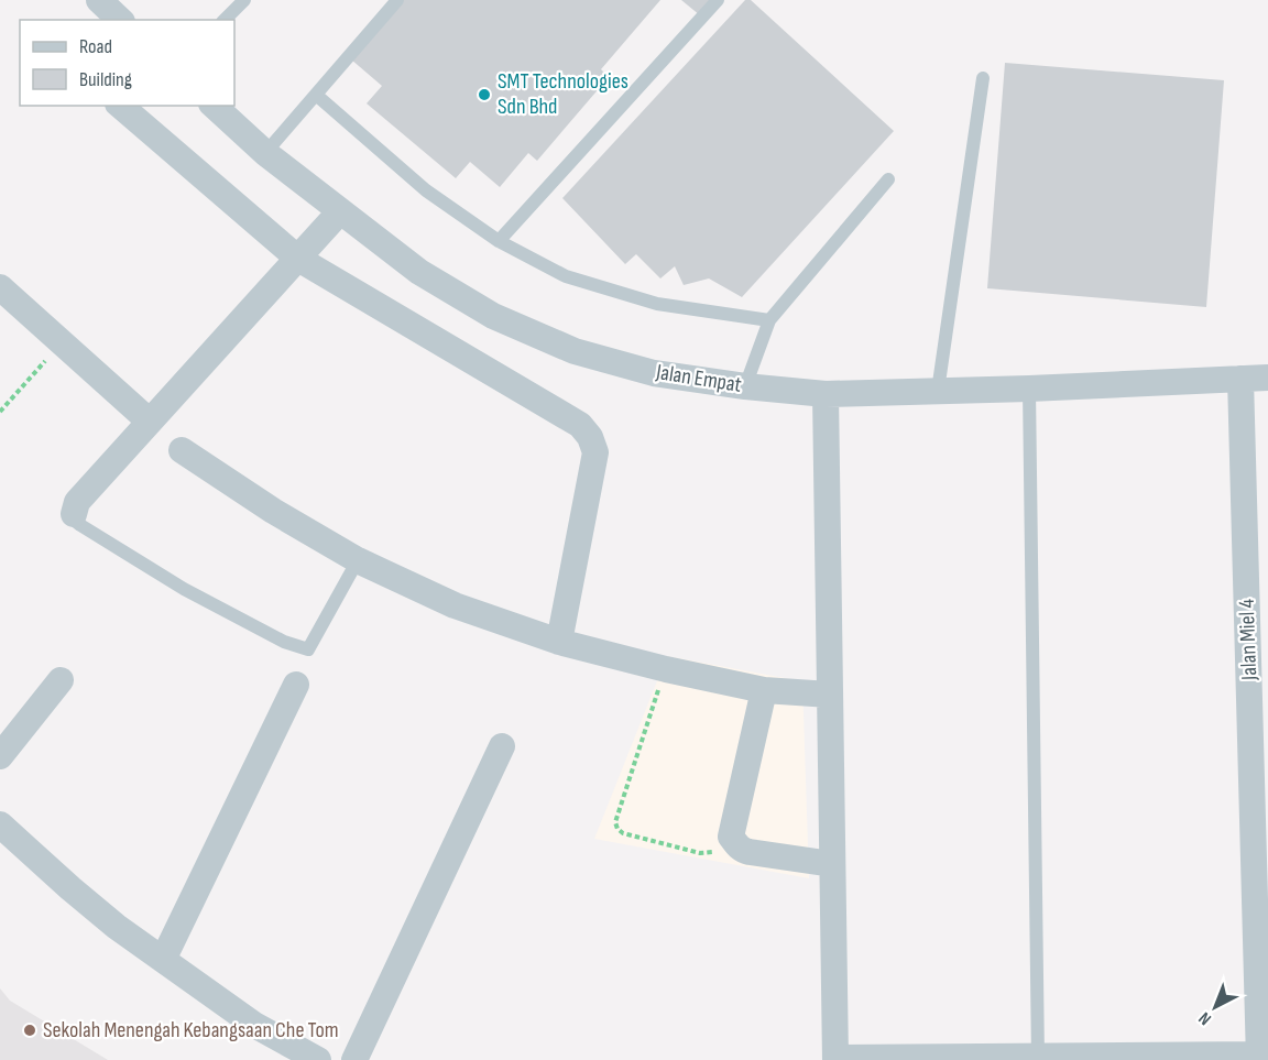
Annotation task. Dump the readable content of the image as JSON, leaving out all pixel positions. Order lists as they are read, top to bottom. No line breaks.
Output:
{"streets":{"street":["Jalan Empat","Jalan Miel 4"]},"crossings":[["Jalan Empat","Jalan Miel 4"]],"places":["SMT Technologies Sdn Bhd","Sekolah Menengah Kebangsaan Che Tom"],"legend":["Road","Building"],"north":"bottom left"}
